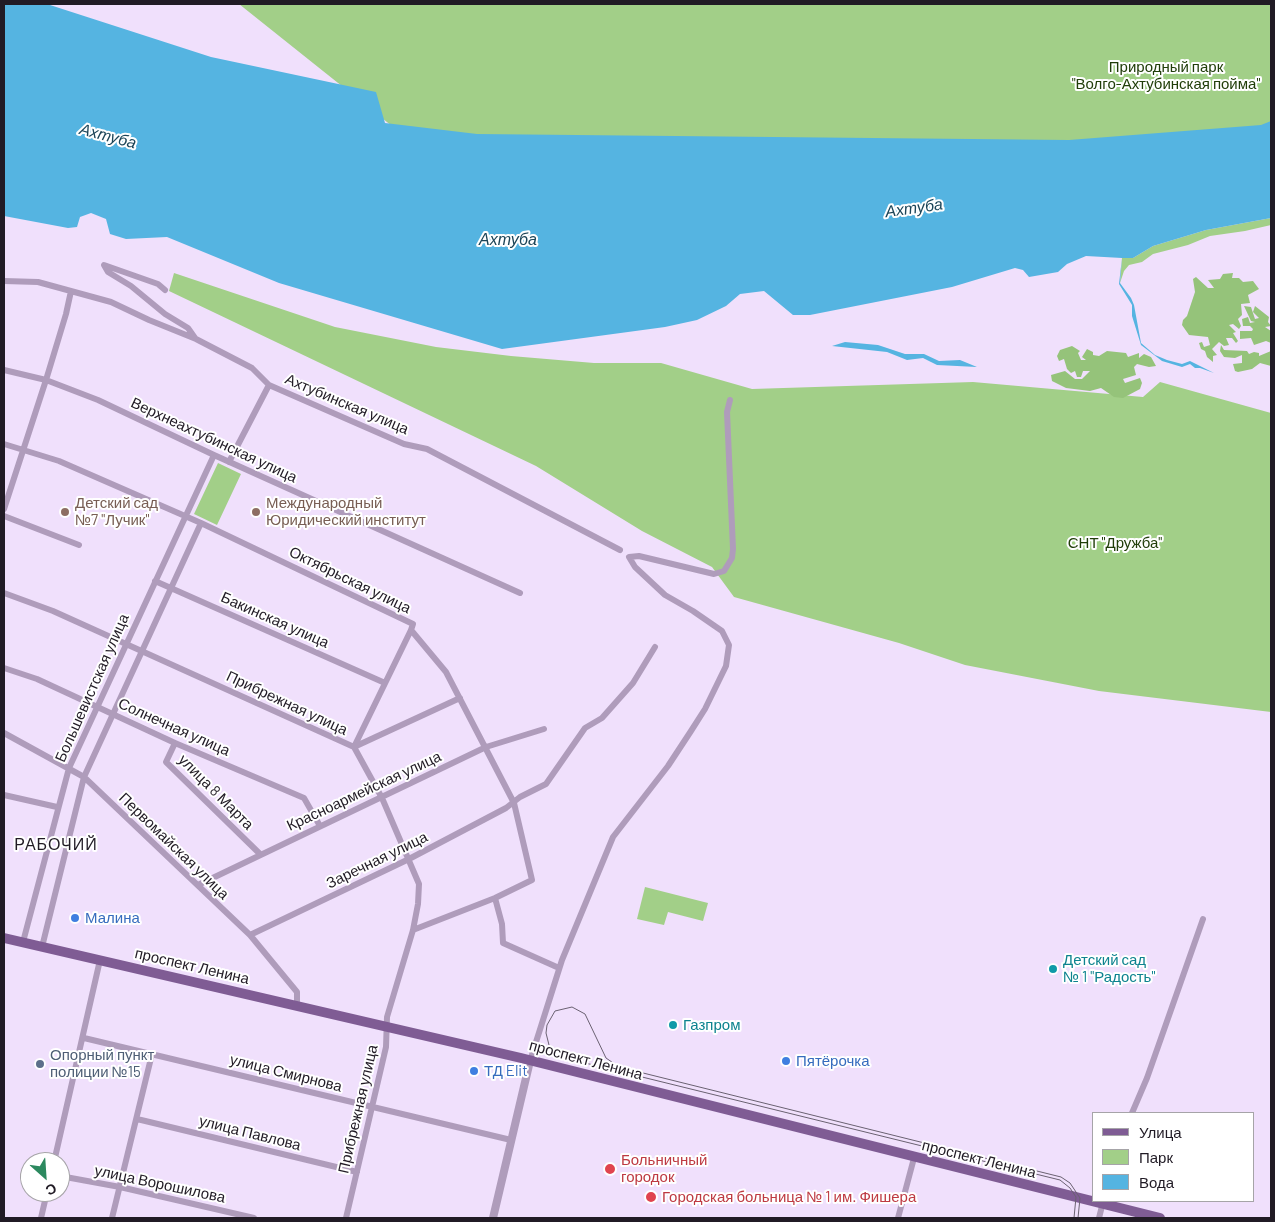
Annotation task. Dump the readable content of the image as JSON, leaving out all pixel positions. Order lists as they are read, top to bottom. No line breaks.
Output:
{"streets":{"main road":["проспект Ленина"],"street":["Ахтубинская улица","Верхнеахтубинская улица","Октябрьская улица","Бакинская улица","Большевистская улица","Прибрежная улица","Солнечная улица","Красноармейская улица","улица 8 Марта","Первомайская улица","Заречная улица","улица Смирнова","улица Павлова","улица Ворошилова"]},"crossings":[["Верхнеахтубинская улица","Большевистская улица"],["Октябрьская улица","Большевистская улица"],["Октябрьская улица","Прибрежная улица"],["Октябрьская улица","Красноармейская улица"],["Октябрьская улица","Заречная улица"],["Бакинская улица","Большевистская улица"],["Большевистская улица","Прибрежная улица"],["Большевистская улица","Солнечная улица"],["Большевистская улица","Первомайская улица"],["Большевистская улица","проспект Ленина"],["Прибрежная улица","Красноармейская улица"],["Прибрежная улица","Заречная улица"],["Прибрежная улица","проспект Ленина"],["Прибрежная улица","улица Смирнова"],["Прибрежная улица","улица Павлова"],["Солнечная улица","Красноармейская улица"],["Солнечная улица","улица 8 Марта"],["Красноармейская улица","улица 8 Марта"],["Красноармейская улица","Первомайская улица"],["Первомайская улица","Заречная улица"],["Первомайская улица","проспект Ленина"]],"districts":["РАБОЧИЙ"],"water":["Ахтуба"],"parks":["Природный парк \"Волго-Ахтубинская пойма\"","СНТ \"Дружба\""],"places":["Детский сад №7 \"Лучик\"","Международный Юридический институт","Малина","Детский сад № 1 \"Радость\"","Газпром","Пятёрочка","Опорный пункт полиции №15","ТД Elit","Больничный городок","Городская больница № 1 им. Фишера"],"legend":["Улица","Парк","Вода"],"north":"bottom right"}
